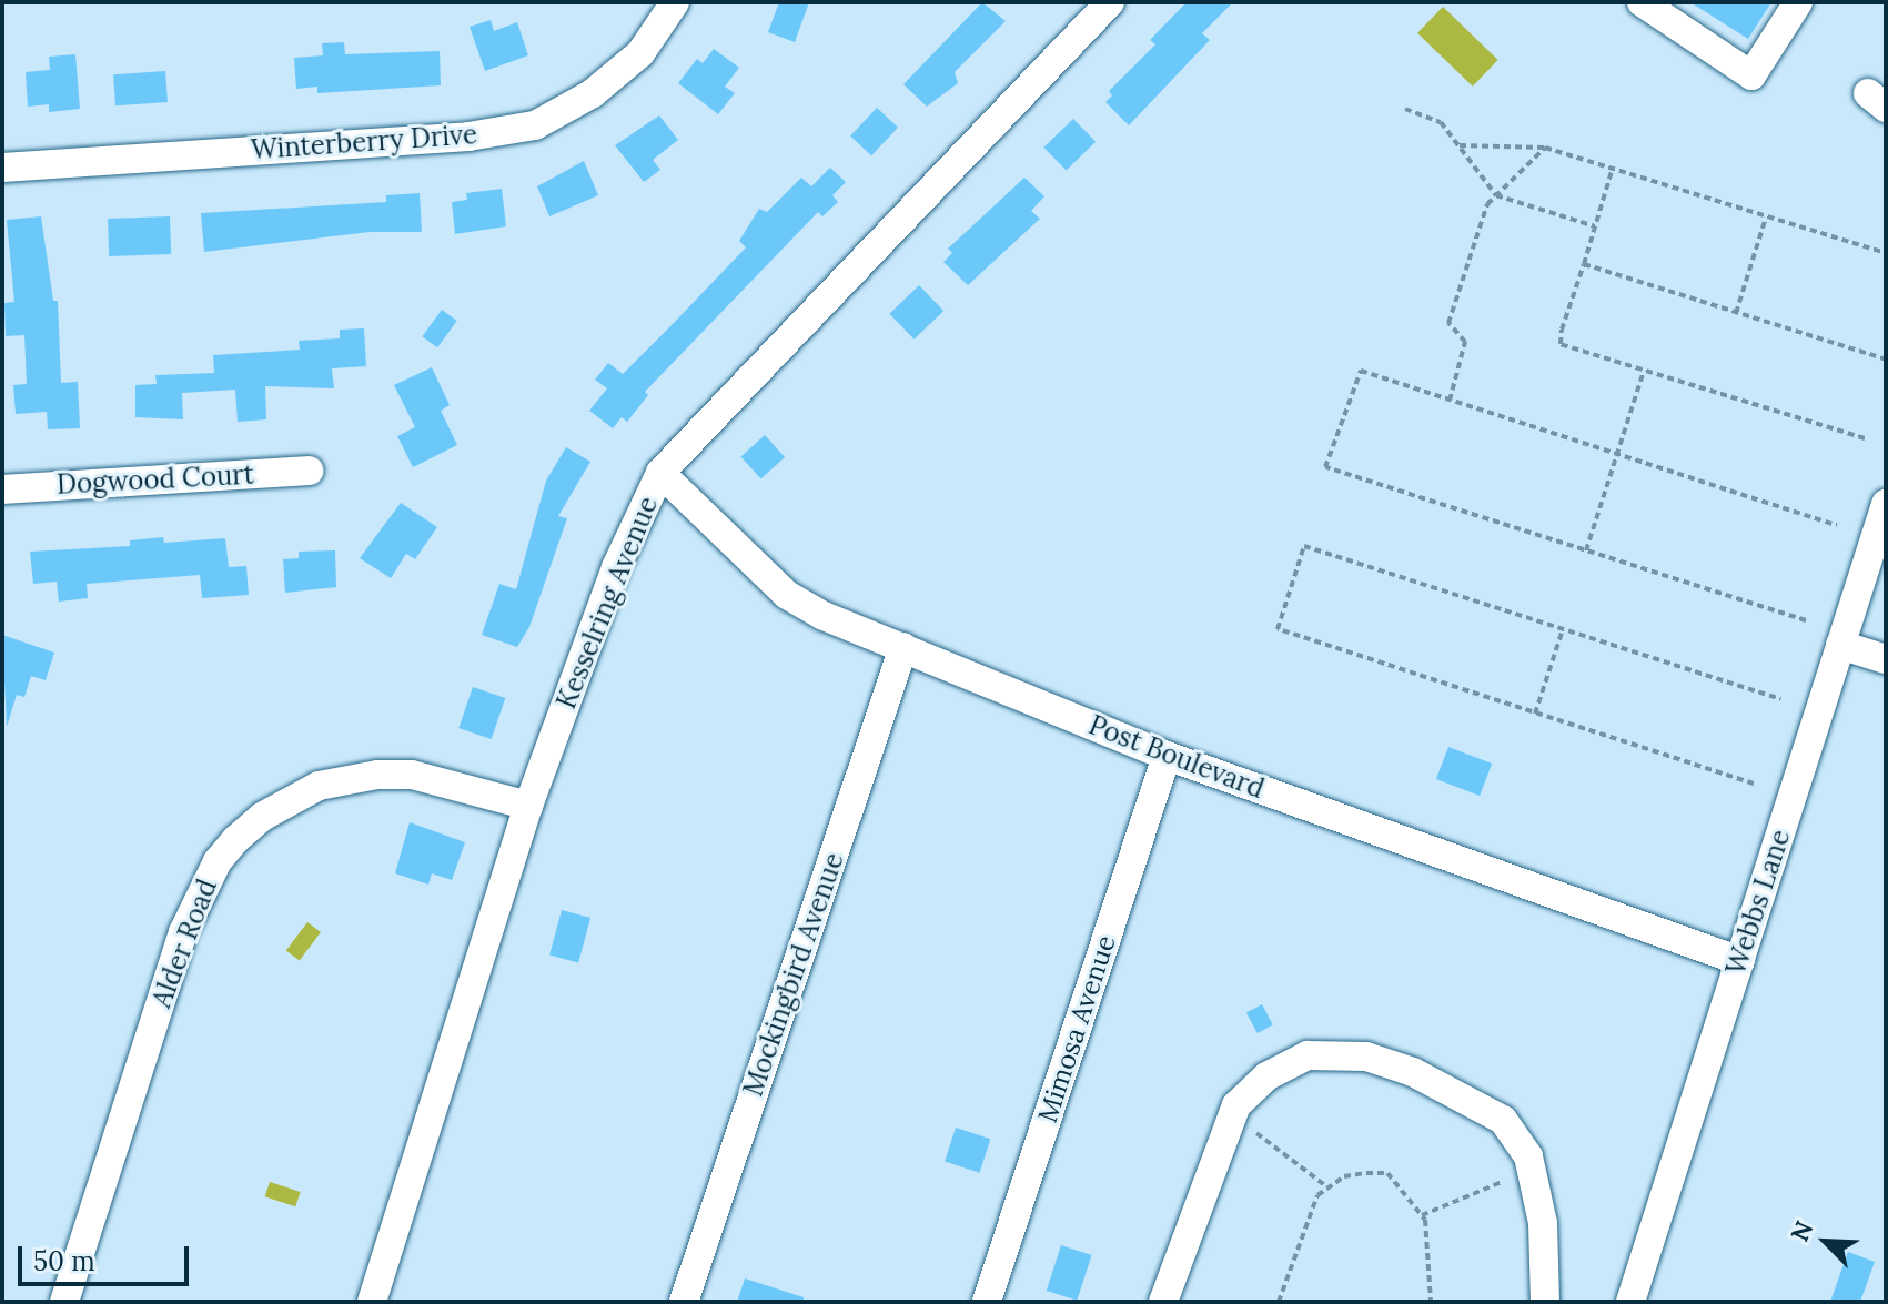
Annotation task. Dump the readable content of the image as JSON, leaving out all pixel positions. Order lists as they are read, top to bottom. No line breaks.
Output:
{"streets":{"street":["Winterberry Drive","Dogwood Court","Kesselring Avenue","Post Boulevard","Webbs Lane","Alder Road","Mockingbird Avenue","Mimosa Avenue"]},"crossings":[["Kesselring Avenue","Post Boulevard"],["Kesselring Avenue","Alder Road"],["Post Boulevard","Webbs Lane"],["Post Boulevard","Mockingbird Avenue"],["Post Boulevard","Mimosa Avenue"]],"scale_bar":"50 m","north":"top left"}
